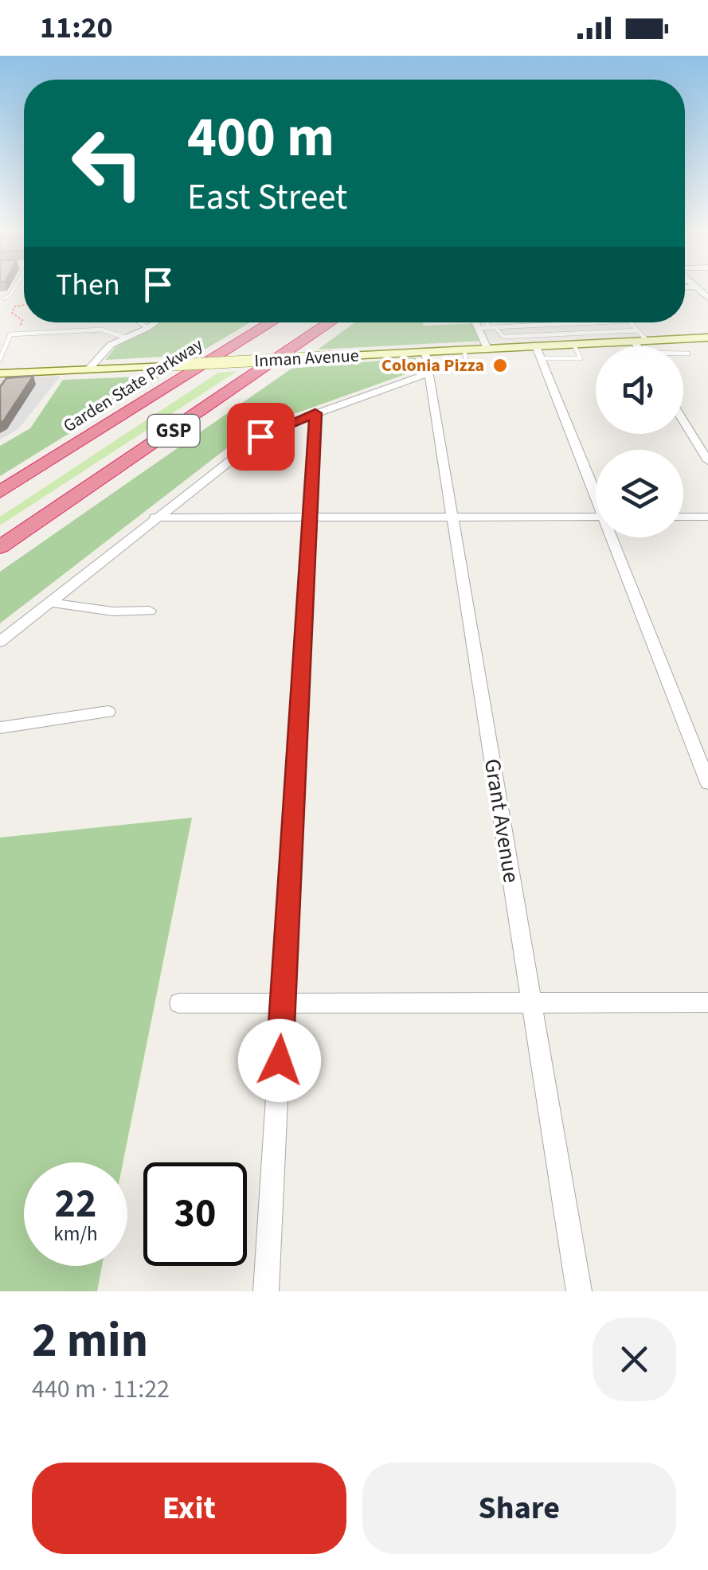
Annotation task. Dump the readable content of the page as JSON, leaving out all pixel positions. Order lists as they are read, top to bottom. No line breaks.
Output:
{"streets":{"highway":["Garden State Parkway","GSP"],"main road":["Inman Avenue"],"street":["Grant Avenue"]},"crossings":[["Inman Avenue","Grant Avenue"]],"places":["Colonia Pizza"],"page":{"status":"11:20","turn":["400 m","East Street"],"then":"Then","speed":"22 km/h","limit":"30","heading":["2 min","440 m · 11:22"],"buttons":["Exit","Share"]}}
